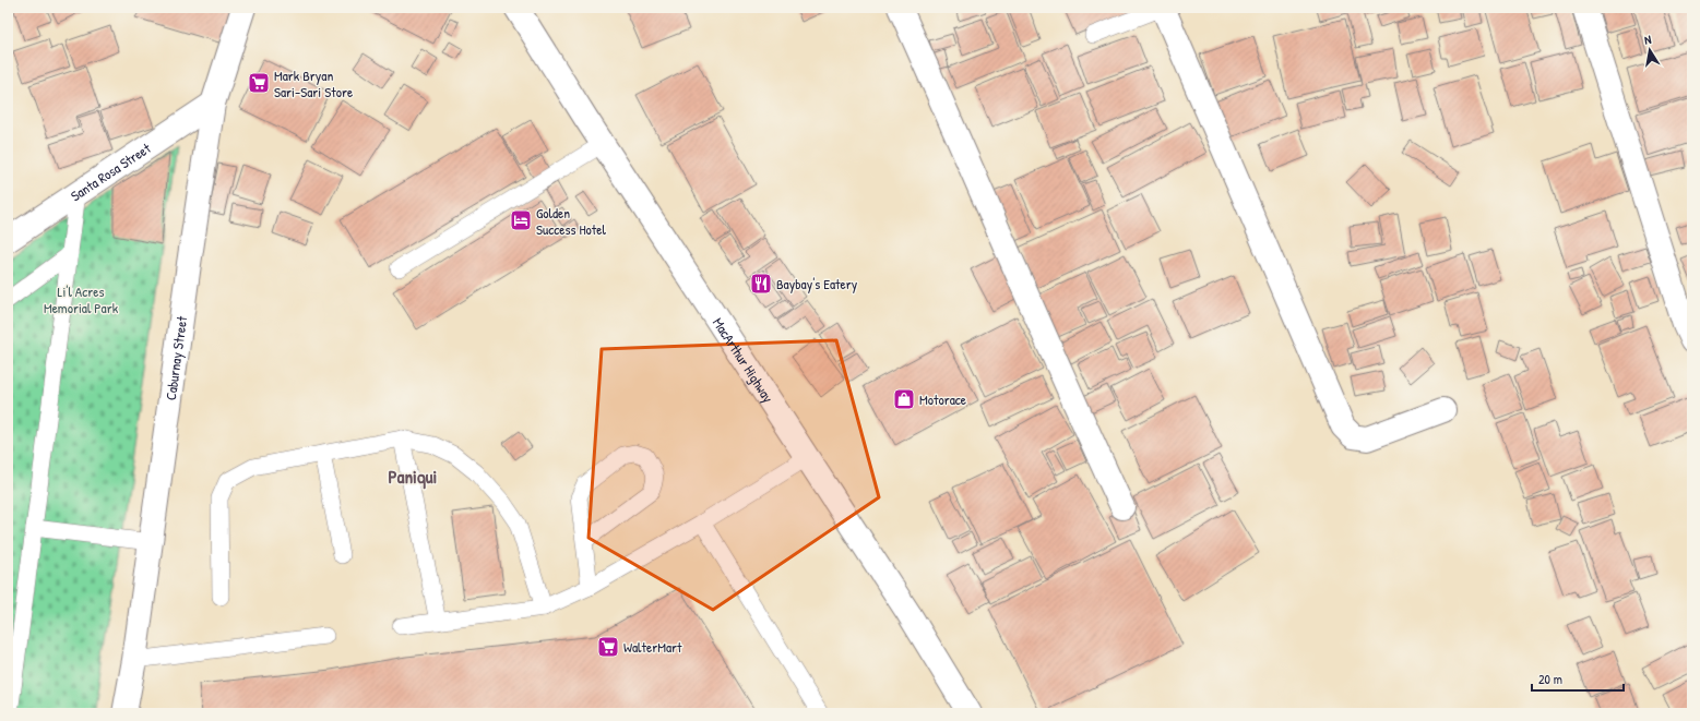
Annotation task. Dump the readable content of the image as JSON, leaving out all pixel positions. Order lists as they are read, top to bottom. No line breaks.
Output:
{"streets":{"main road":["Santa Rosa Street","Caburnay Street","MacArthur Highway"]},"crossings":[["Santa Rosa Street","Caburnay Street"]],"districts":["Paniqui"],"parks":["Li'l Acres Memorial Park"],"places":{"supermarket":["Mark Bryan Sari-Sari Store","WalterMart"],"hotel":["Golden Success Hotel"],"restaurant":["Baybay's Eatery"],"shop":["Motorace"]},"scale_bar":"20 m","north":"top"}
